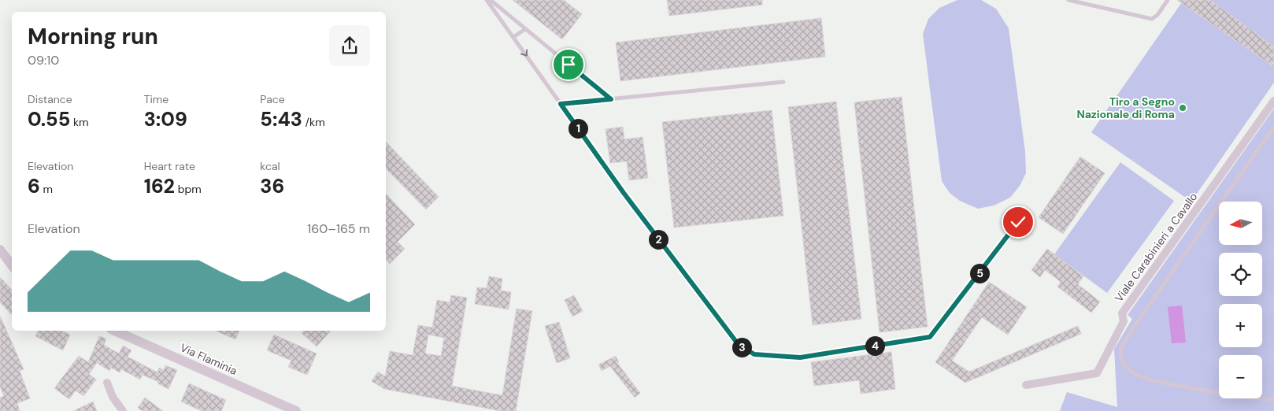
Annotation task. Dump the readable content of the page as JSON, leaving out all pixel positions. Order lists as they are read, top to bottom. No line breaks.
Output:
{"streets":{"street":["Viale Carabinieri a Cavallo","Via Flaminia"]},"places":["Tiro a Segno Nazionale di Roma"],"north":"left","page":{"heading":["Morning run","09:10"],"stats":[["Distance","0.55 km"],["Time","3:09"],["Pace","5:43 /km"],["Elevation","6 m"],["Heart rate","162 bpm"],["kcal","36"]],"pins":["1","2","5","4","3"],"map_buttons":["+","−"],"chart":["Elevation","160–165 m"]}}
